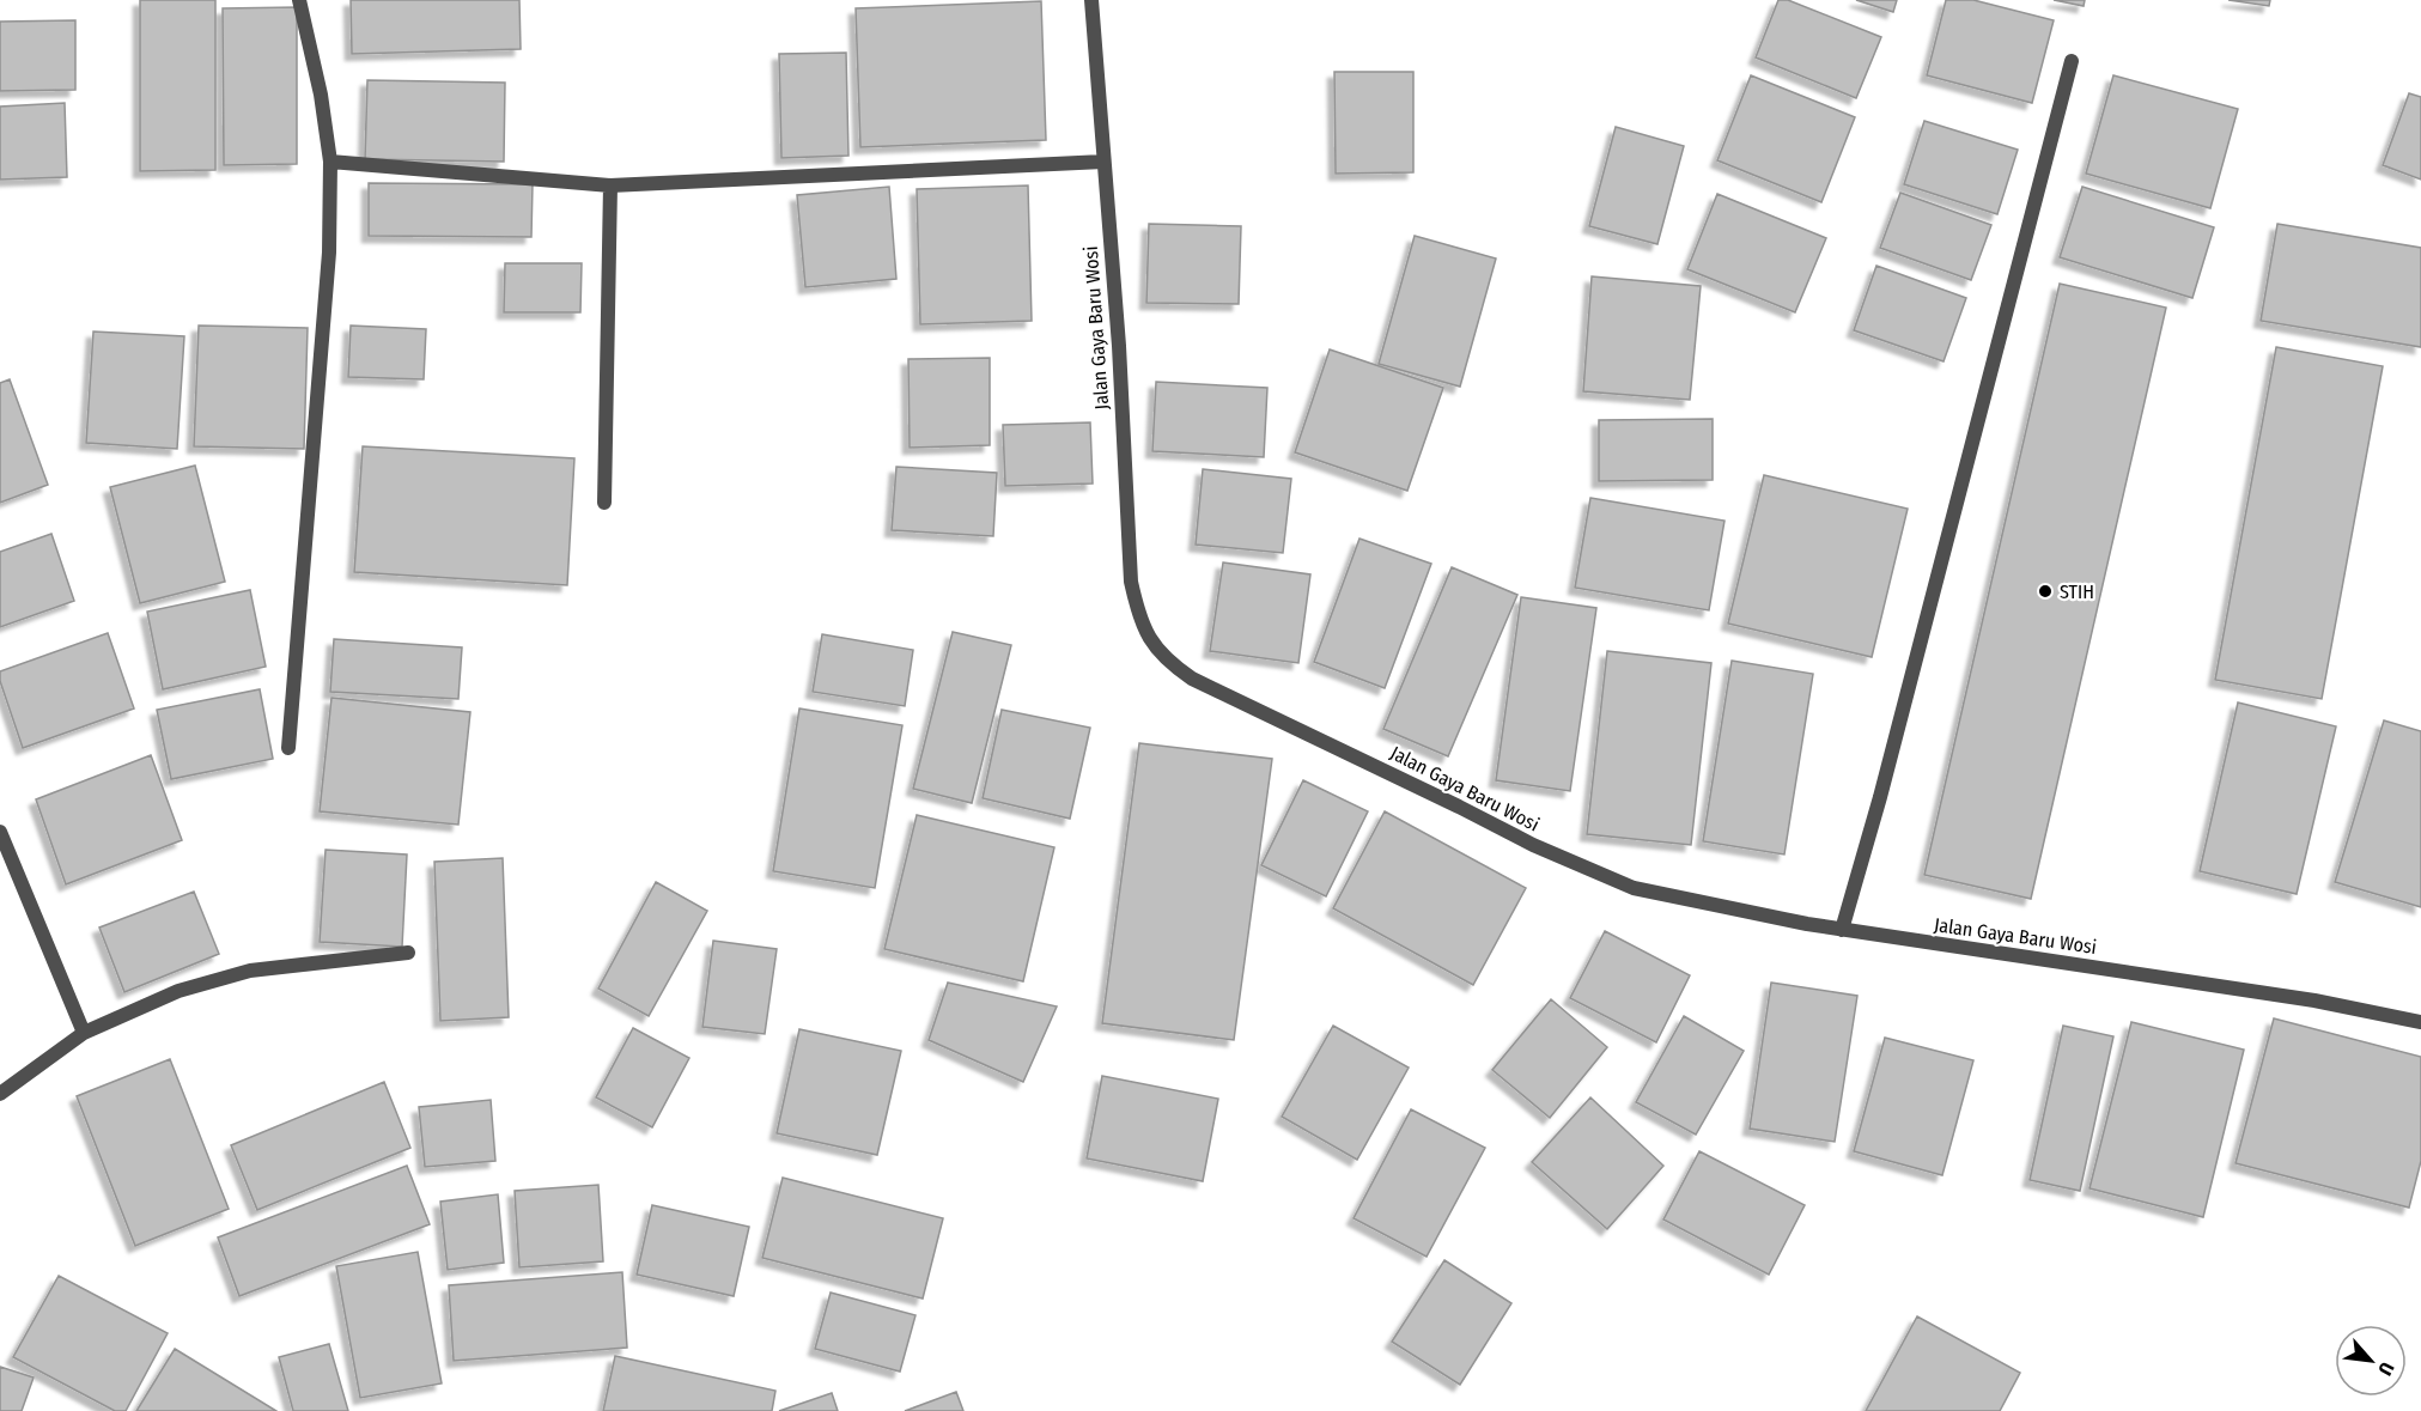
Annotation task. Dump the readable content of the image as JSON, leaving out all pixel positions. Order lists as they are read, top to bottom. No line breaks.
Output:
{"streets":{"street":["Jalan Gaya Baru Wosi"]},"places":["STIH"],"north":"bottom right"}
